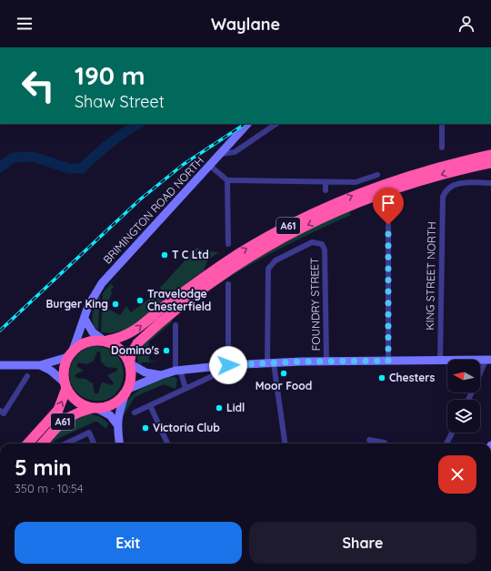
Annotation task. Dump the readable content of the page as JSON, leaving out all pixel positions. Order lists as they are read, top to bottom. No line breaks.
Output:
{"streets":{"highway":["A61"],"main road":["BRIMINGTON ROAD NORTH"],"street":["KING STREET NORTH","FOUNDRY STREET"]},"crossings":[["BRIMINGTON ROAD NORTH","A61"]],"places":["T C Ltd","Travelodge Chesterfield","Burger King","Domino's","Moor Food","Chesters","Lidl","Victoria Club"],"north":"left","page":{"header":"Waylane","turn":["190 m","Shaw Street"],"heading":["5 min","350 m · 10:54"],"buttons":["Exit","Share"]}}
